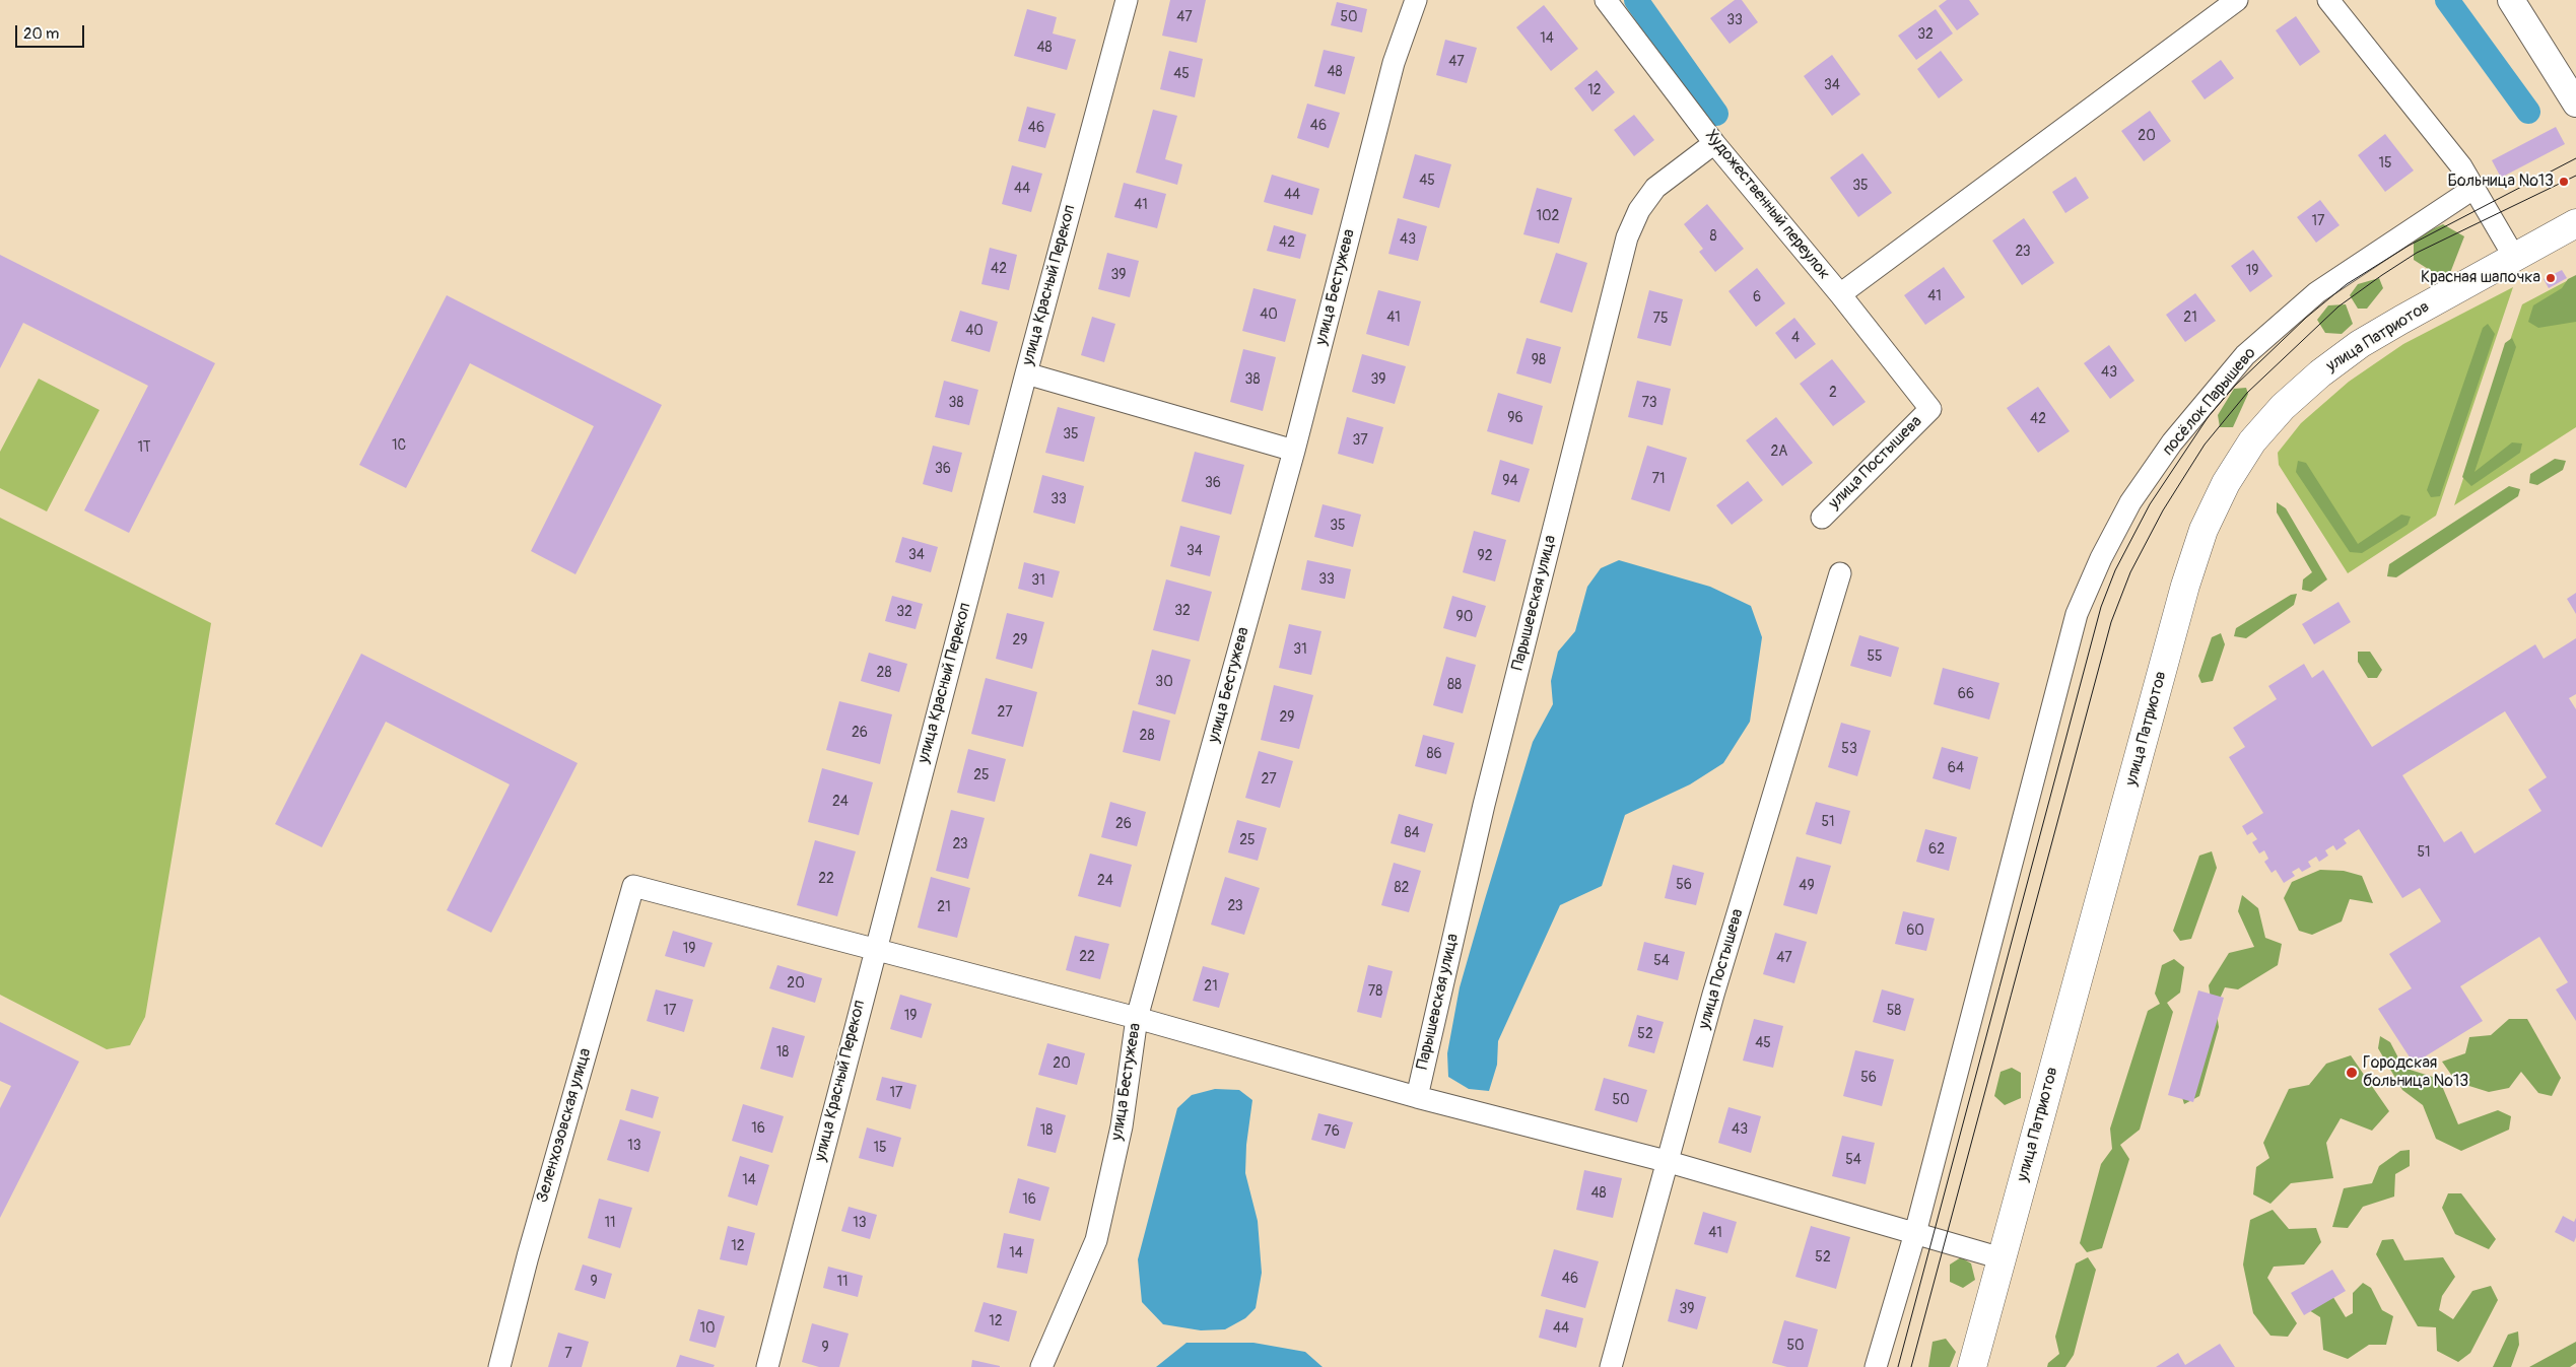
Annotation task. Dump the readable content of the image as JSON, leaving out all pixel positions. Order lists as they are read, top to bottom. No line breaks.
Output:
{"streets":{"main road":["улица Патриотов"],"street":["Художественный переулок","улица Красный Перекоп","улица Бестужева","посёлок Парышево","улица Постышева","Парышевская улица","Зеленхозовская улица"]},"crossings":[["Художественный переулок","улица Постышева"],["Художественный переулок","Парышевская улица"],["улица Красный Перекоп","Зеленхозовская улица"]],"places":["Больница №13","Красная шапочка","Городская больница №13"],"house_numbers":["47","50","33","32","14","48","47","48","45","34","12","46","46","20","15","45","35","44","44","41","102","17","8","43","42","23","42","19","39","41","6","40","41","21","75","40","4","98","43","38","39","2","38","73","96","42","35","37","1С","1Т","2А","36","71","94","36","33","35","34","34","92","33","31","32","32","90","29","31","55","28","30","88","66","27","29","26","28","53","86","64","25","27","24","51","26","84","25","23","62","51","22","24","56","49","82","23","21","60","19","22","47","54","20","21","78","17","58","19","52","45","18","20","56","17","50","16","43","18","76","13","15","54","14","48","16","11","13","41","12","14","52","46","9","11","39","12","10","44","50","9","7"],"scale_bar":"20 m"}
